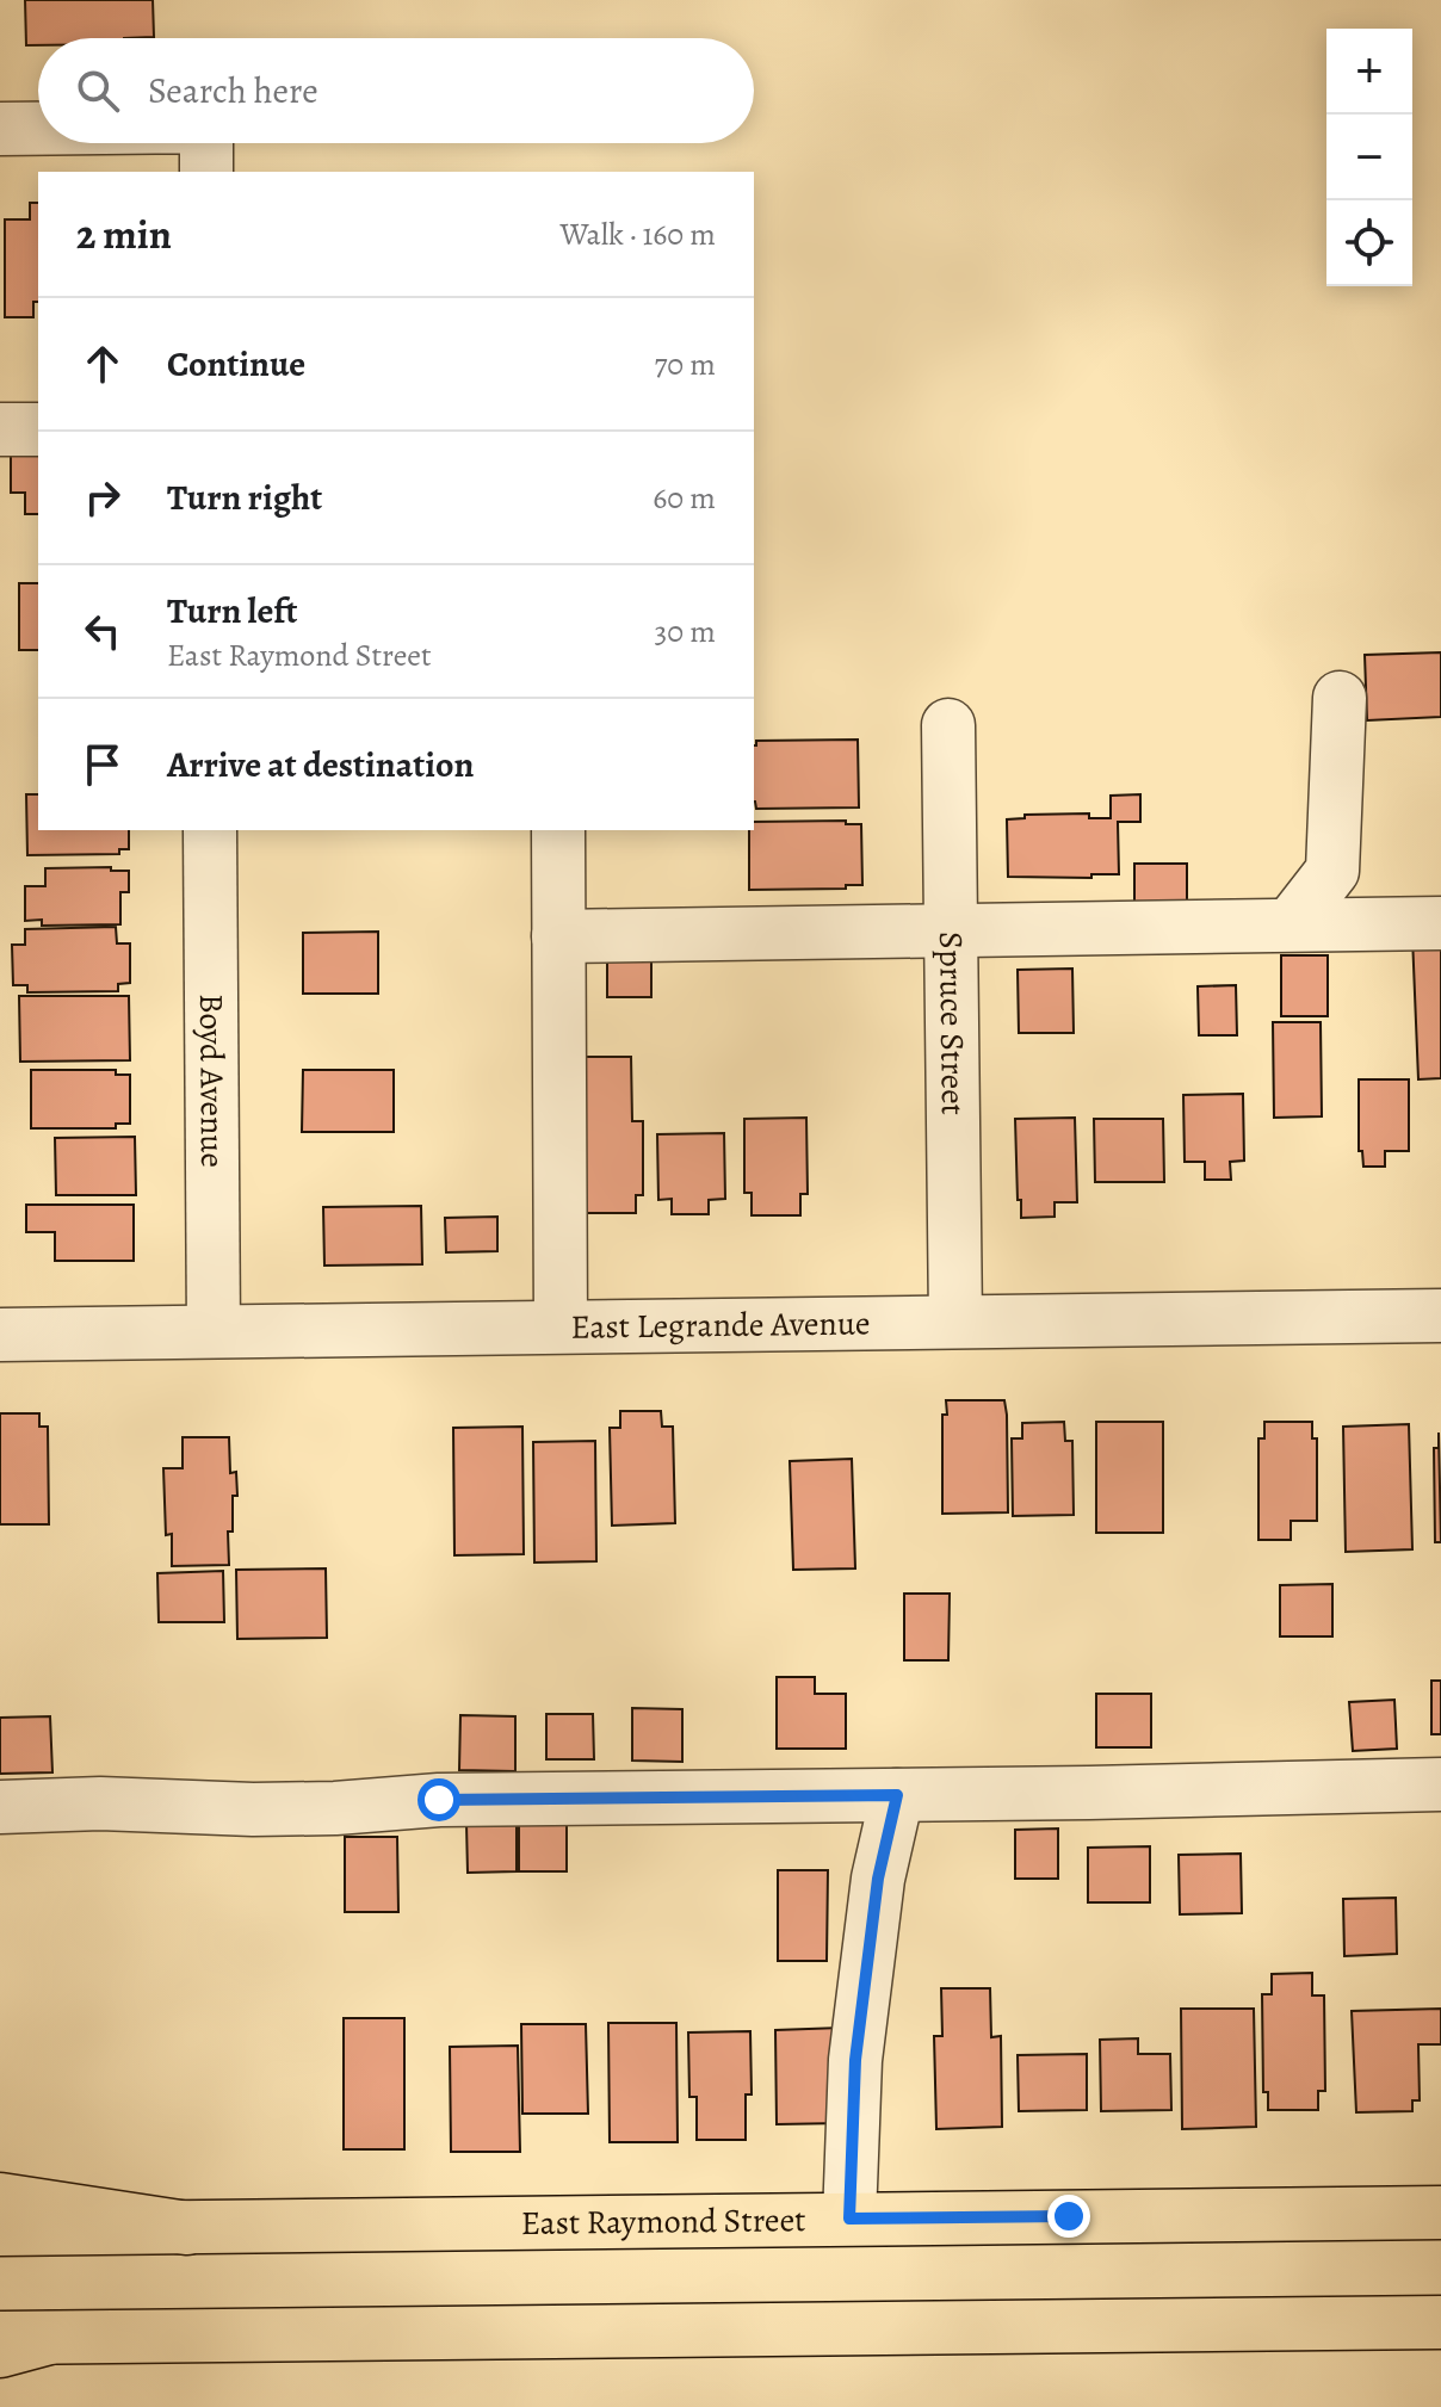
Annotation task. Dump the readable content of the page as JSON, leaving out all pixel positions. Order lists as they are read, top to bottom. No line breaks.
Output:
{"streets":{"main road":["East Raymond Street"],"street":["Spruce Street","Boyd Avenue","East Legrande Avenue"]},"crossings":[["Spruce Street","East Legrande Avenue"],["Boyd Avenue","East Legrande Avenue"]],"page":{"map_buttons":["+","−"],"search":"Search here","heading":["2 min","Walk · 160 m"],"list":[["Continue","70 m"],["Turn right","60 m"],["Turn left","East Raymond Street","30 m"],"Arrive at destination"]}}
